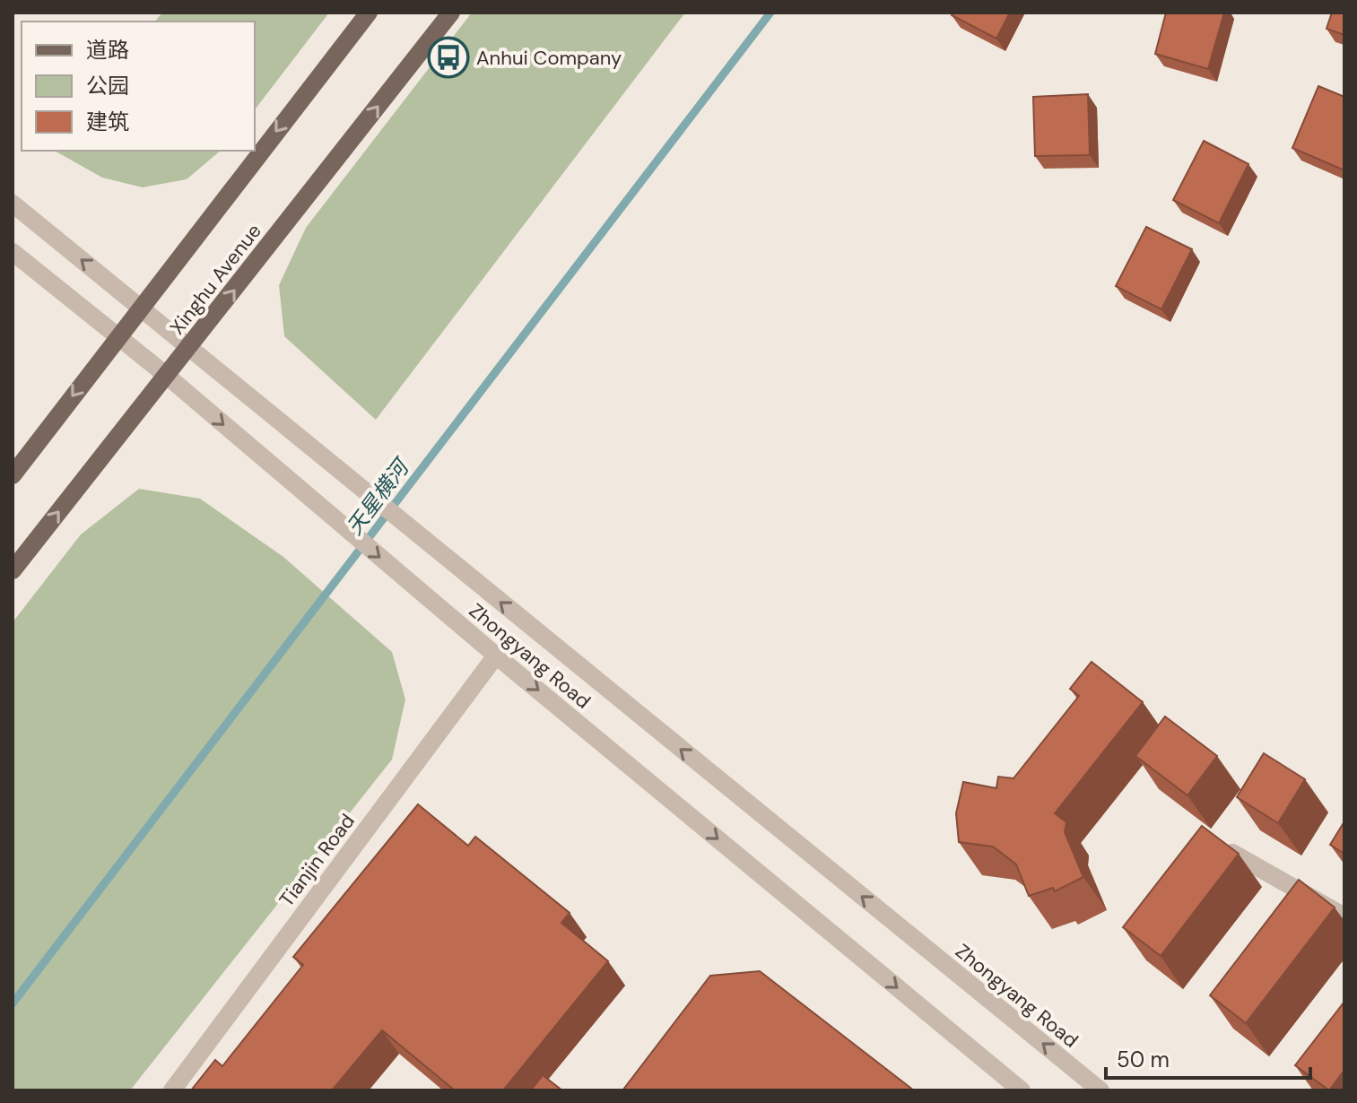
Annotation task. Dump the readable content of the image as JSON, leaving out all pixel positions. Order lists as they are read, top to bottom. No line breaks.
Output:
{"streets":{"main road":["Xinghu Avenue"],"street":["Zhongyang Road","Tianjin Road"]},"crossings":[["Xinghu Avenue","Zhongyang Road"],["Zhongyang Road","Tianjin Road"]],"water":["天星横河"],"places":{"bus stop":["Anhui Company"]},"legend":["道路","公园","建筑"],"scale_bar":"50 m"}
